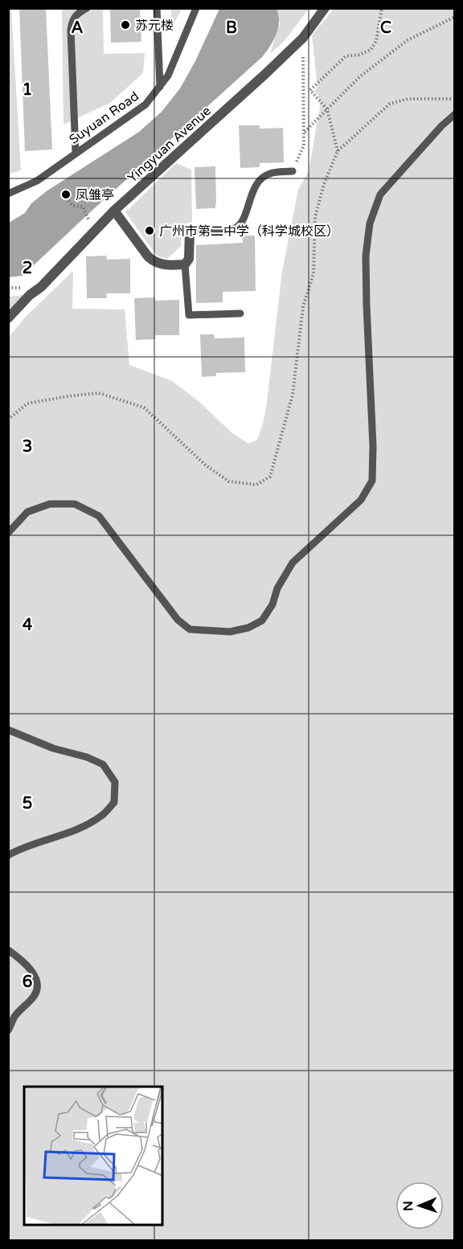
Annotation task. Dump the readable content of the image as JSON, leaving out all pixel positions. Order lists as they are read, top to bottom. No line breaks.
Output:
{"streets":{"street":["Yingyuan Avenue"],"lane":["Suyuan Road"]},"places":["苏元楼","凤雏亭","广州市第二中学（科学城校区）"],"north":"left","grid":{"columns":["A","B","C"],"rows":["1","2","3","4","5","6"]}}
